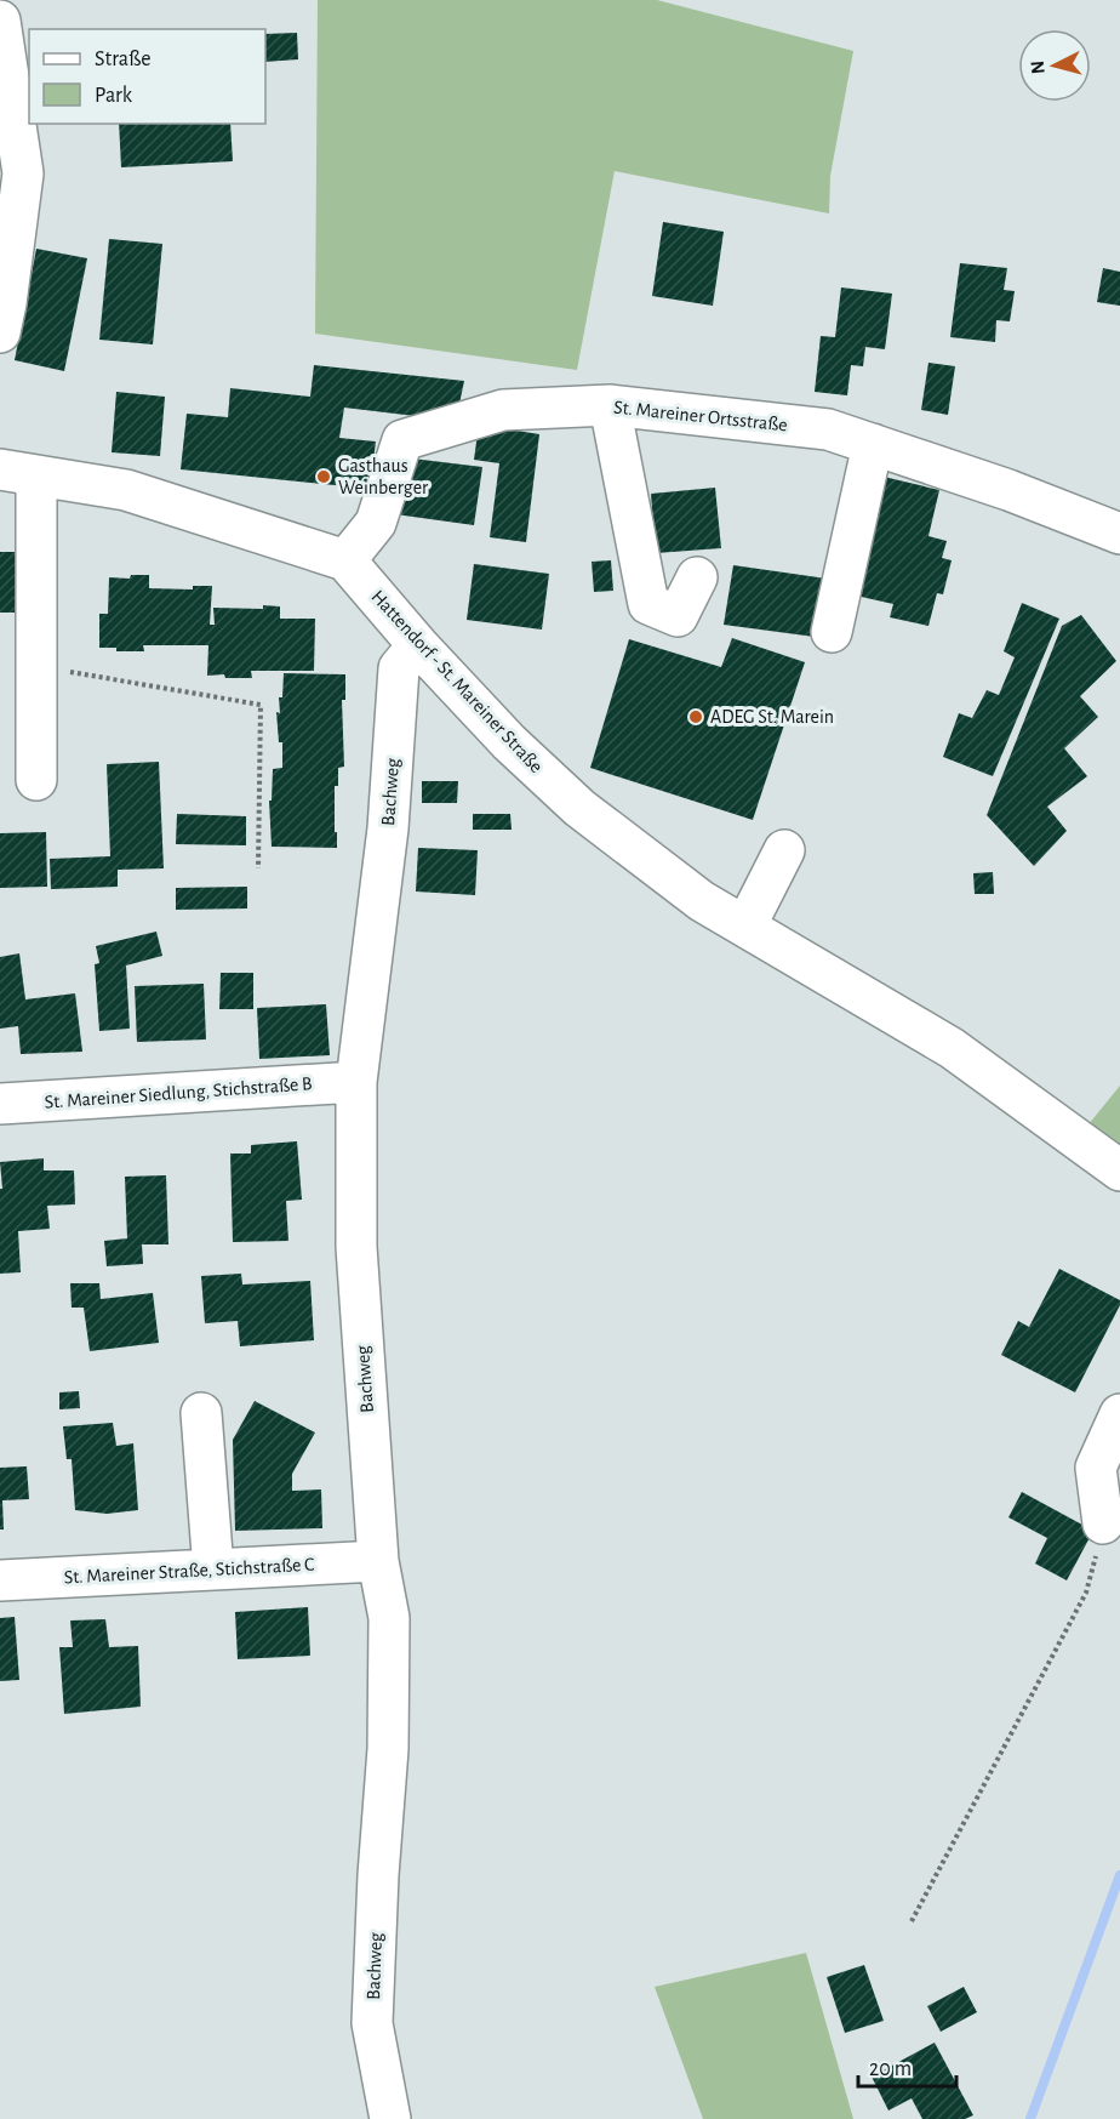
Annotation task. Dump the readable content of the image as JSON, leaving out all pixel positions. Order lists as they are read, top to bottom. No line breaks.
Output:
{"streets":{"street":["St. Mareiner Ortsstraße","Hattendorf - St. Mareiner Straße","Bachweg","St. Mareiner Siedlung, Stichstraße B","St. Mareiner Straße, Stichstraße C"]},"crossings":[["St. Mareiner Ortsstraße","Hattendorf - St. Mareiner Straße"],["Hattendorf - St. Mareiner Straße","Bachweg"],["Bachweg","St. Mareiner Siedlung, Stichstraße B"],["Bachweg","St. Mareiner Straße, Stichstraße C"]],"places":["Gasthaus Weinberger","ADEG St. Marein"],"legend":["Straße","Park"],"scale_bar":"20 m","north":"left"}
